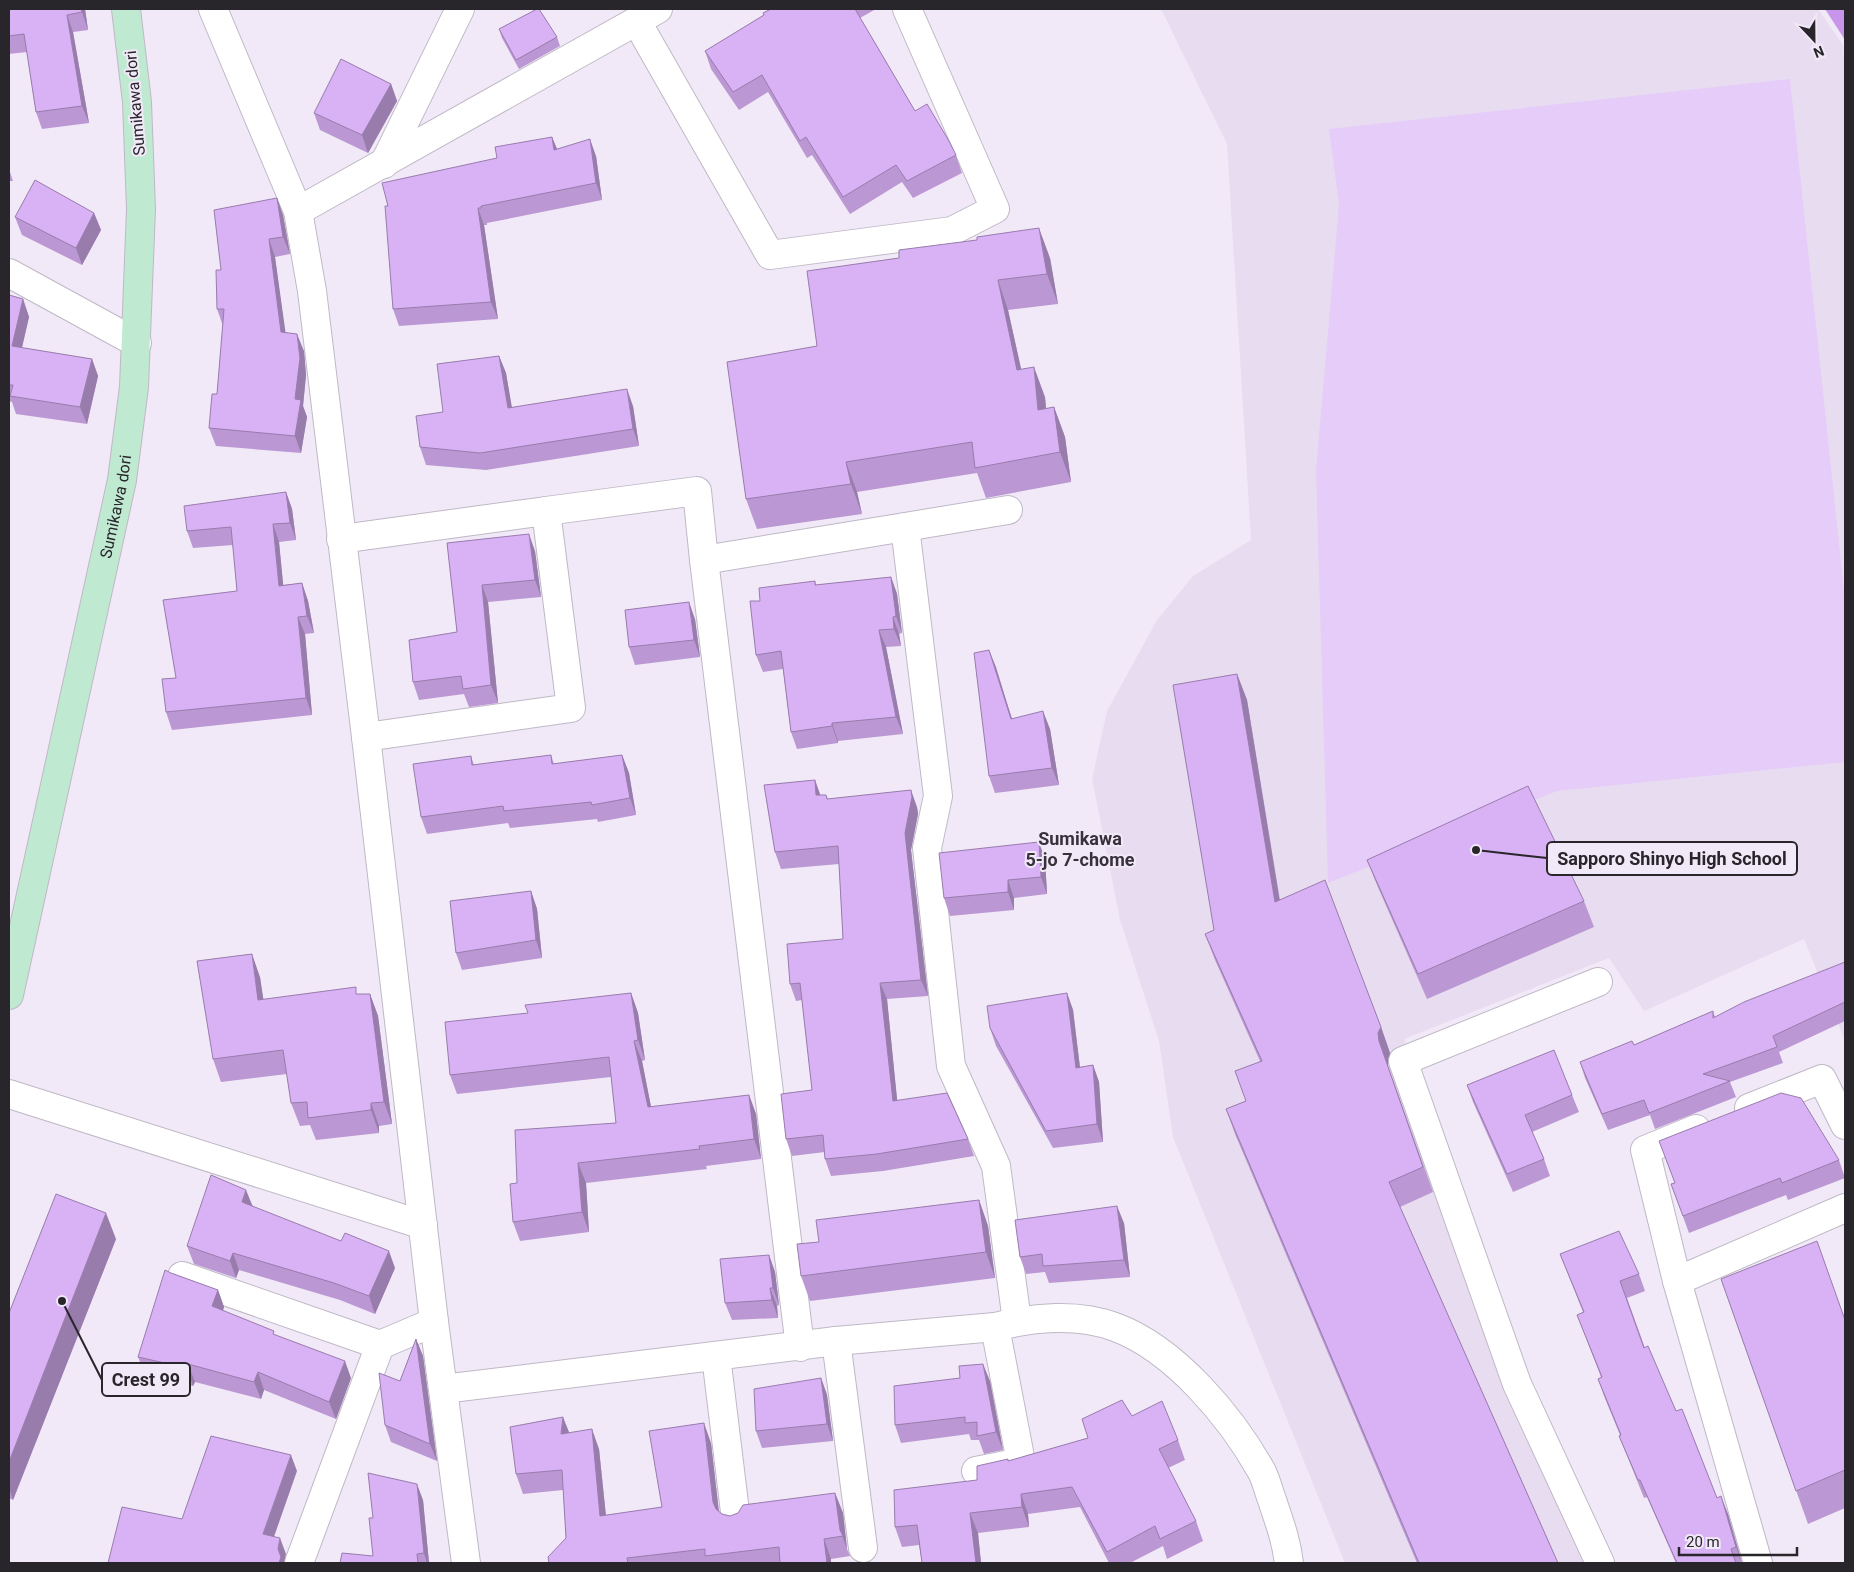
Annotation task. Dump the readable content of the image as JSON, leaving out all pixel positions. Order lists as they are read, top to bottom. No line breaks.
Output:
{"streets":{"street":["Sumikawa dori"]},"districts":["Sumikawa 5-jo 7-chome"],"places":["Sapporo Shinyo High School","Crest 99"],"scale_bar":"20 m","north":"bottom"}
